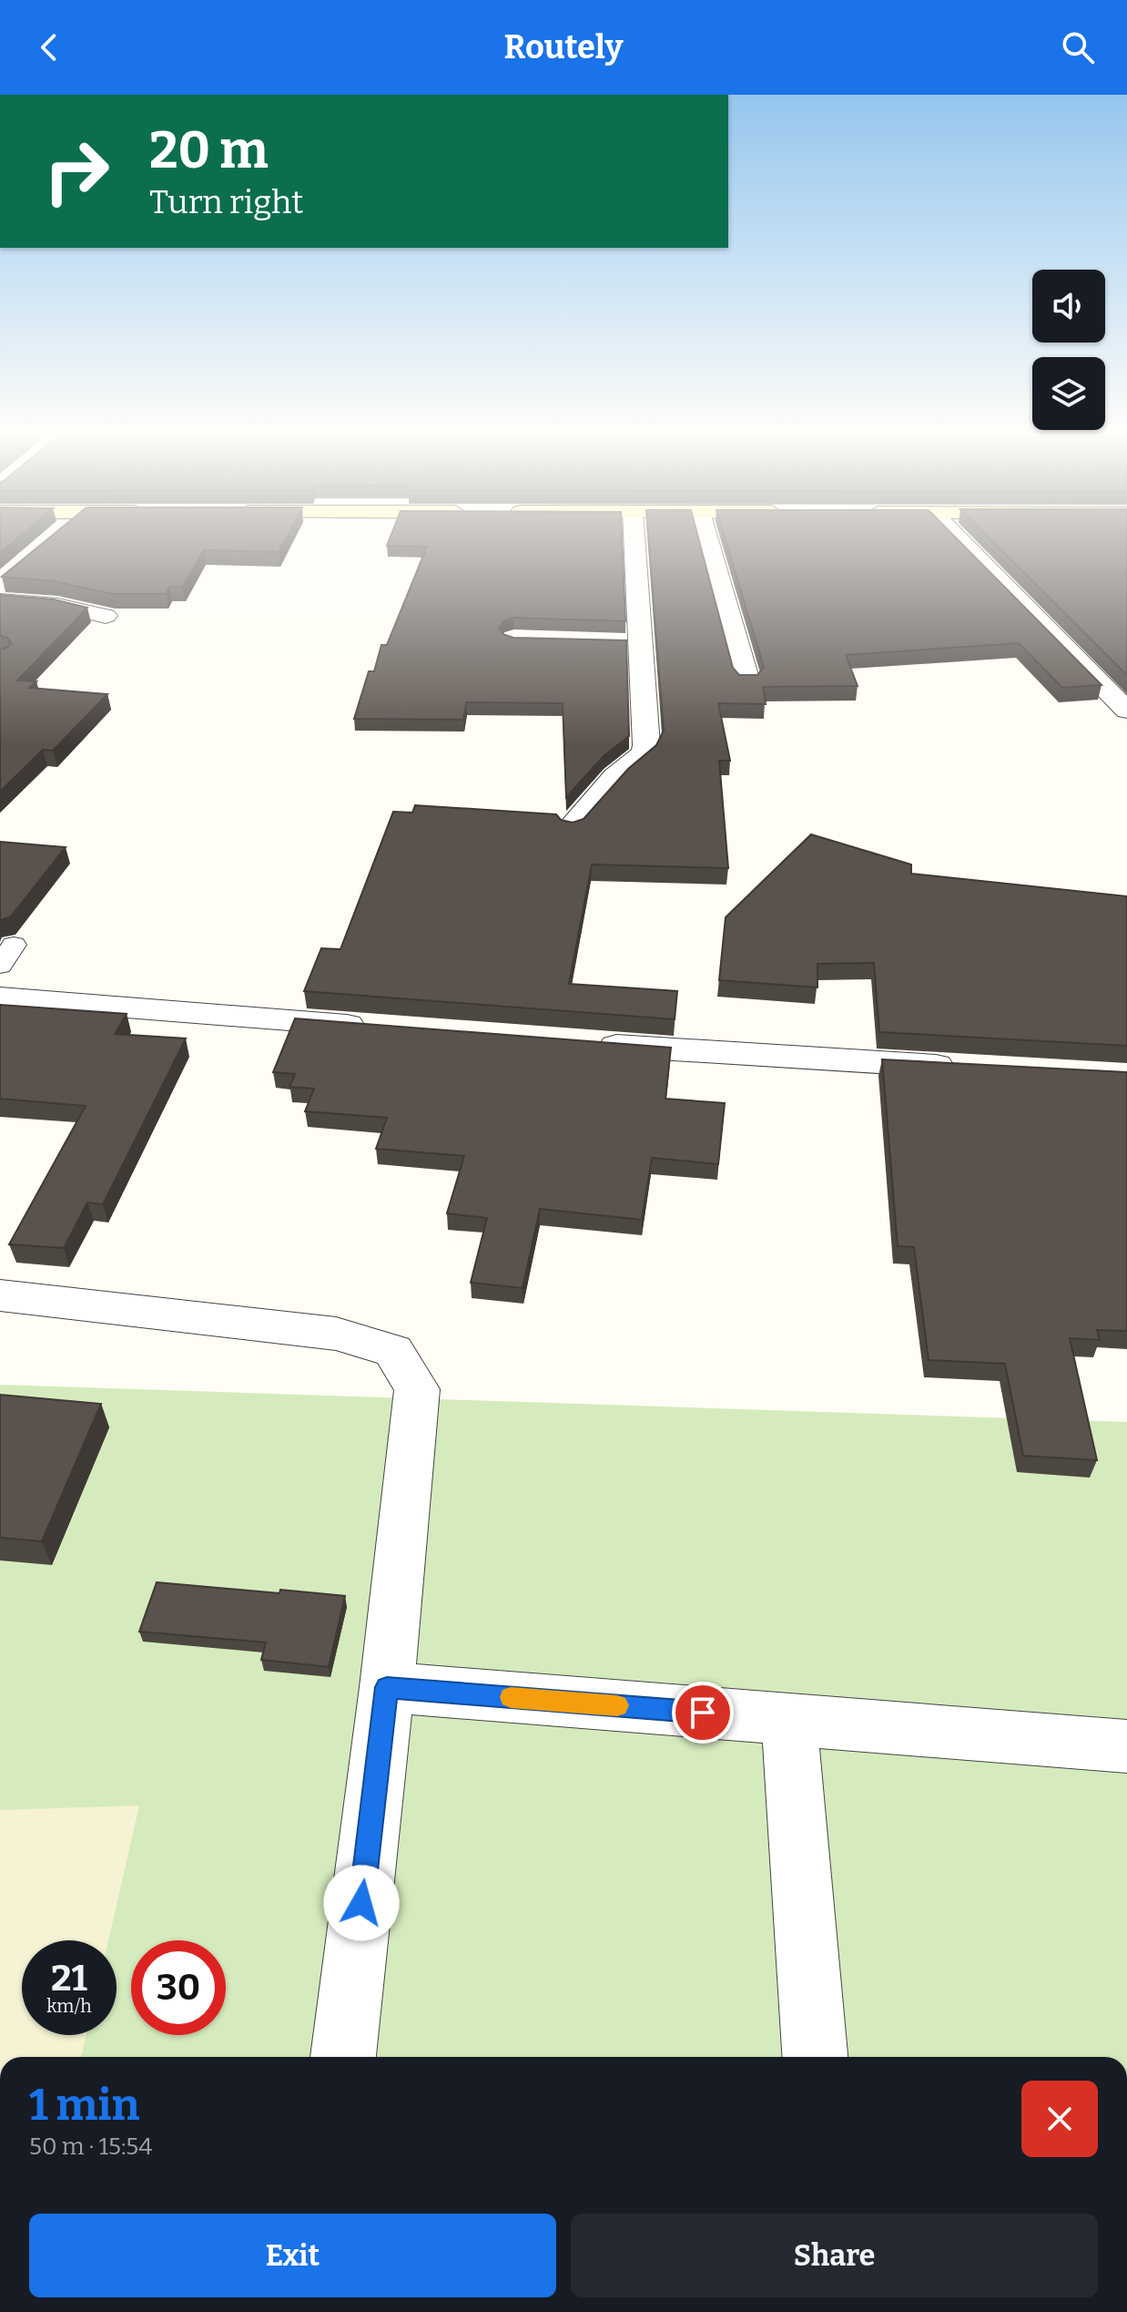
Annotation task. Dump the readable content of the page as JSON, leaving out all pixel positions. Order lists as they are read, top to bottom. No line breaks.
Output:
{"page":{"header":"Routely","turn":["20 m","Turn right"],"speed":"21 km/h","limit":"30","heading":["1 min","50 m · 15:54"],"buttons":["Exit","Share"]}}
